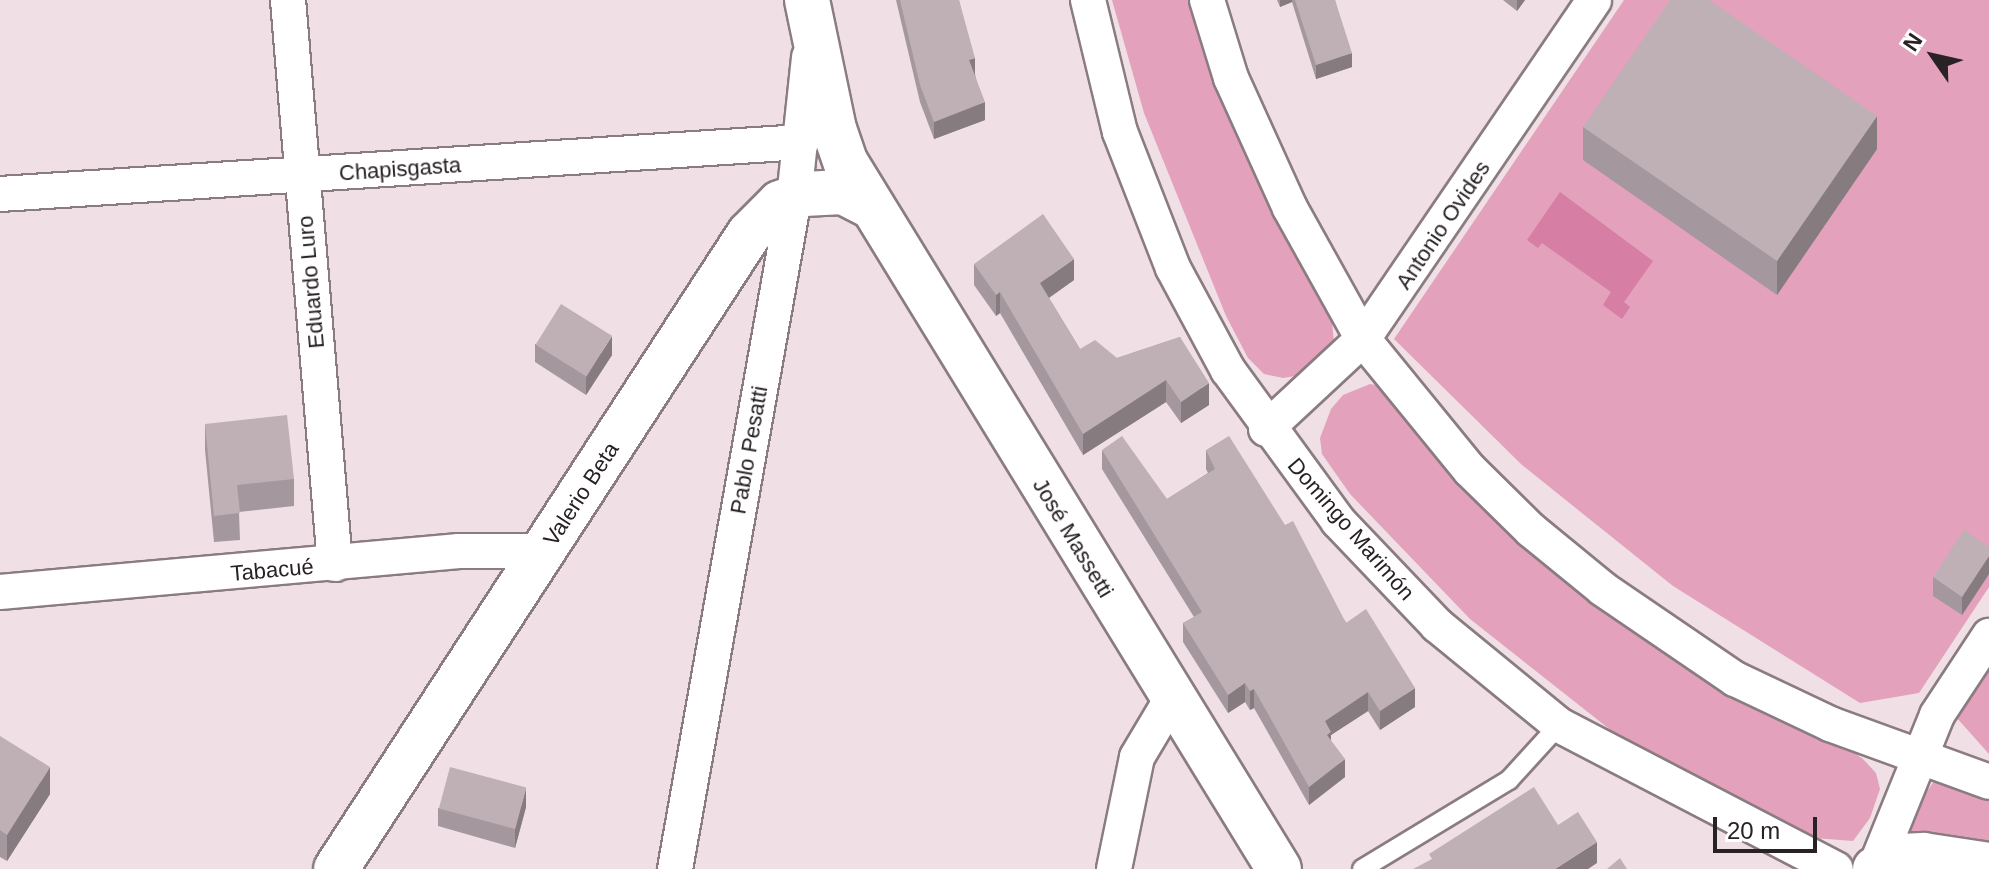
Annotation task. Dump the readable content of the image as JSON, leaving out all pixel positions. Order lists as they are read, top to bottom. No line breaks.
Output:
{"streets":{"main road":["Pablo Pesatti","Valerio Beta","José Massetti"],"street":["Chapisgasta","Antonio Ovides","Eduardo Luro","Domingo Marimón","Tabacué"]},"crossings":[["Chapisgasta","Eduardo Luro"],["Chapisgasta","Pablo Pesatti"],["Antonio Ovides","Domingo Marimón"],["Eduardo Luro","Tabacué"],["Pablo Pesatti","Valerio Beta"],["Pablo Pesatti","José Massetti"],["Valerio Beta","José Massetti"],["Valerio Beta","Tabacué"]],"scale_bar":"20 m","north":"top left"}
